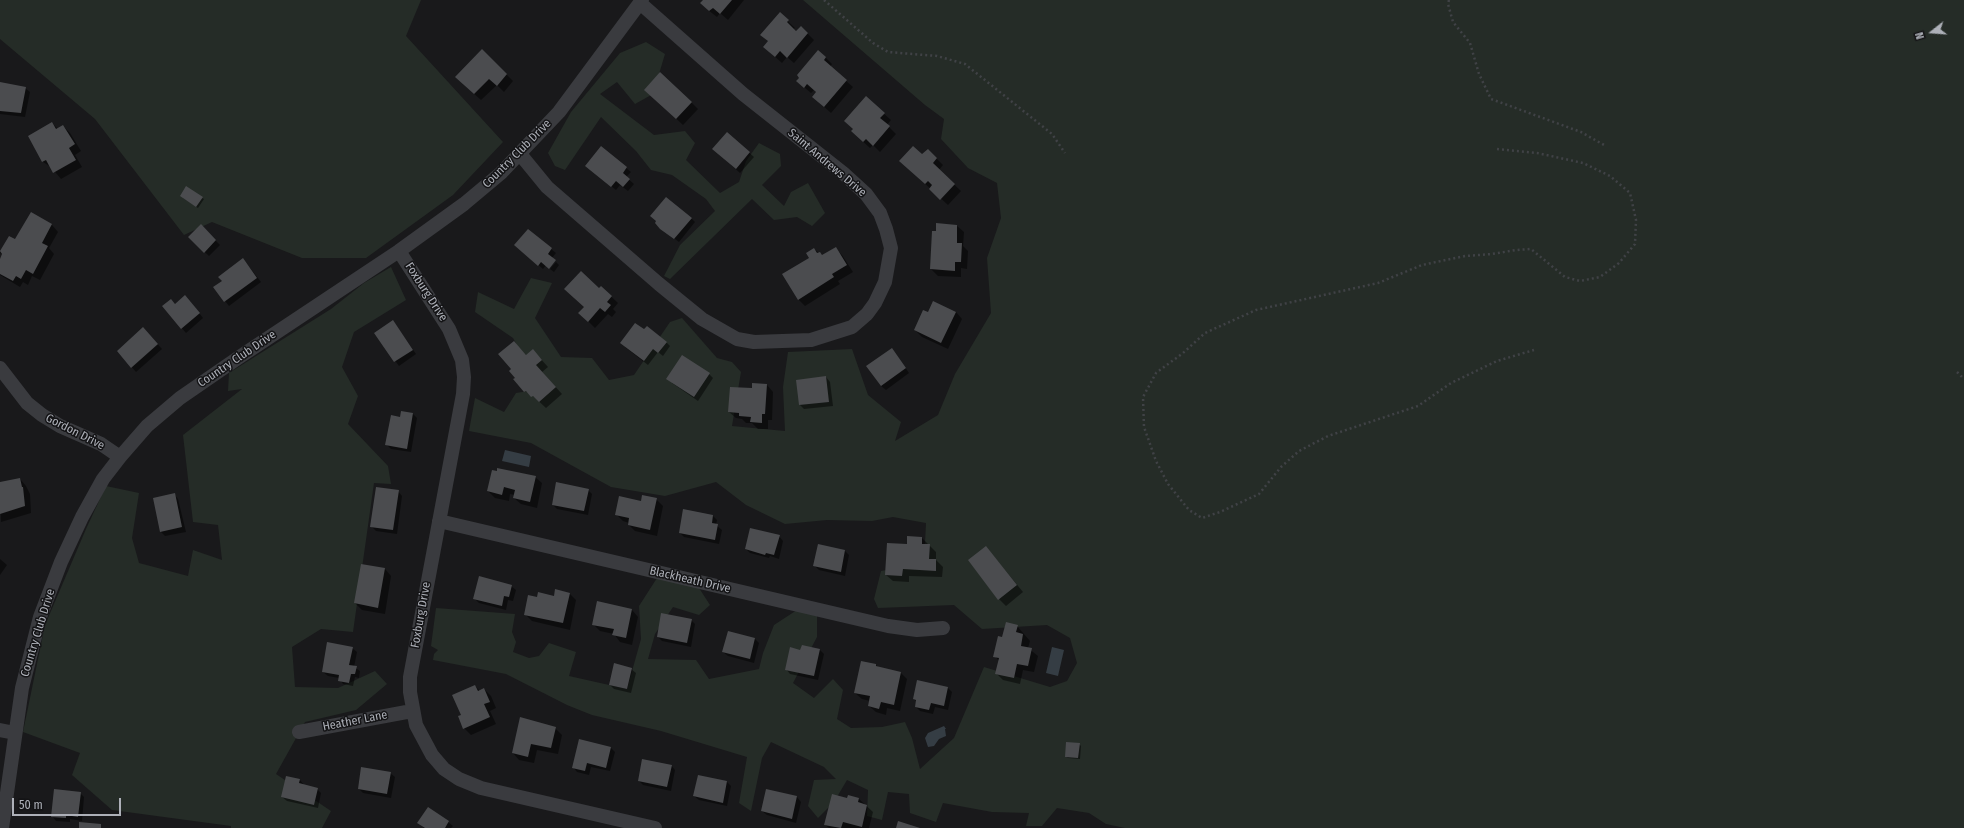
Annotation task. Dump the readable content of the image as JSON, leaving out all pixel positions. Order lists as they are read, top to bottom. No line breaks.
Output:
{"streets":{"street":["Country Club Drive","Saint Andrews Drive","Foxburg Drive","Gordon Drive","Blackheath Drive","Heather Lane"]},"crossings":[["Country Club Drive","Saint Andrews Drive"],["Country Club Drive","Foxburg Drive"],["Country Club Drive","Gordon Drive"],["Foxburg Drive","Blackheath Drive"],["Foxburg Drive","Heather Lane"]],"scale_bar":"50 m","north":"left"}
